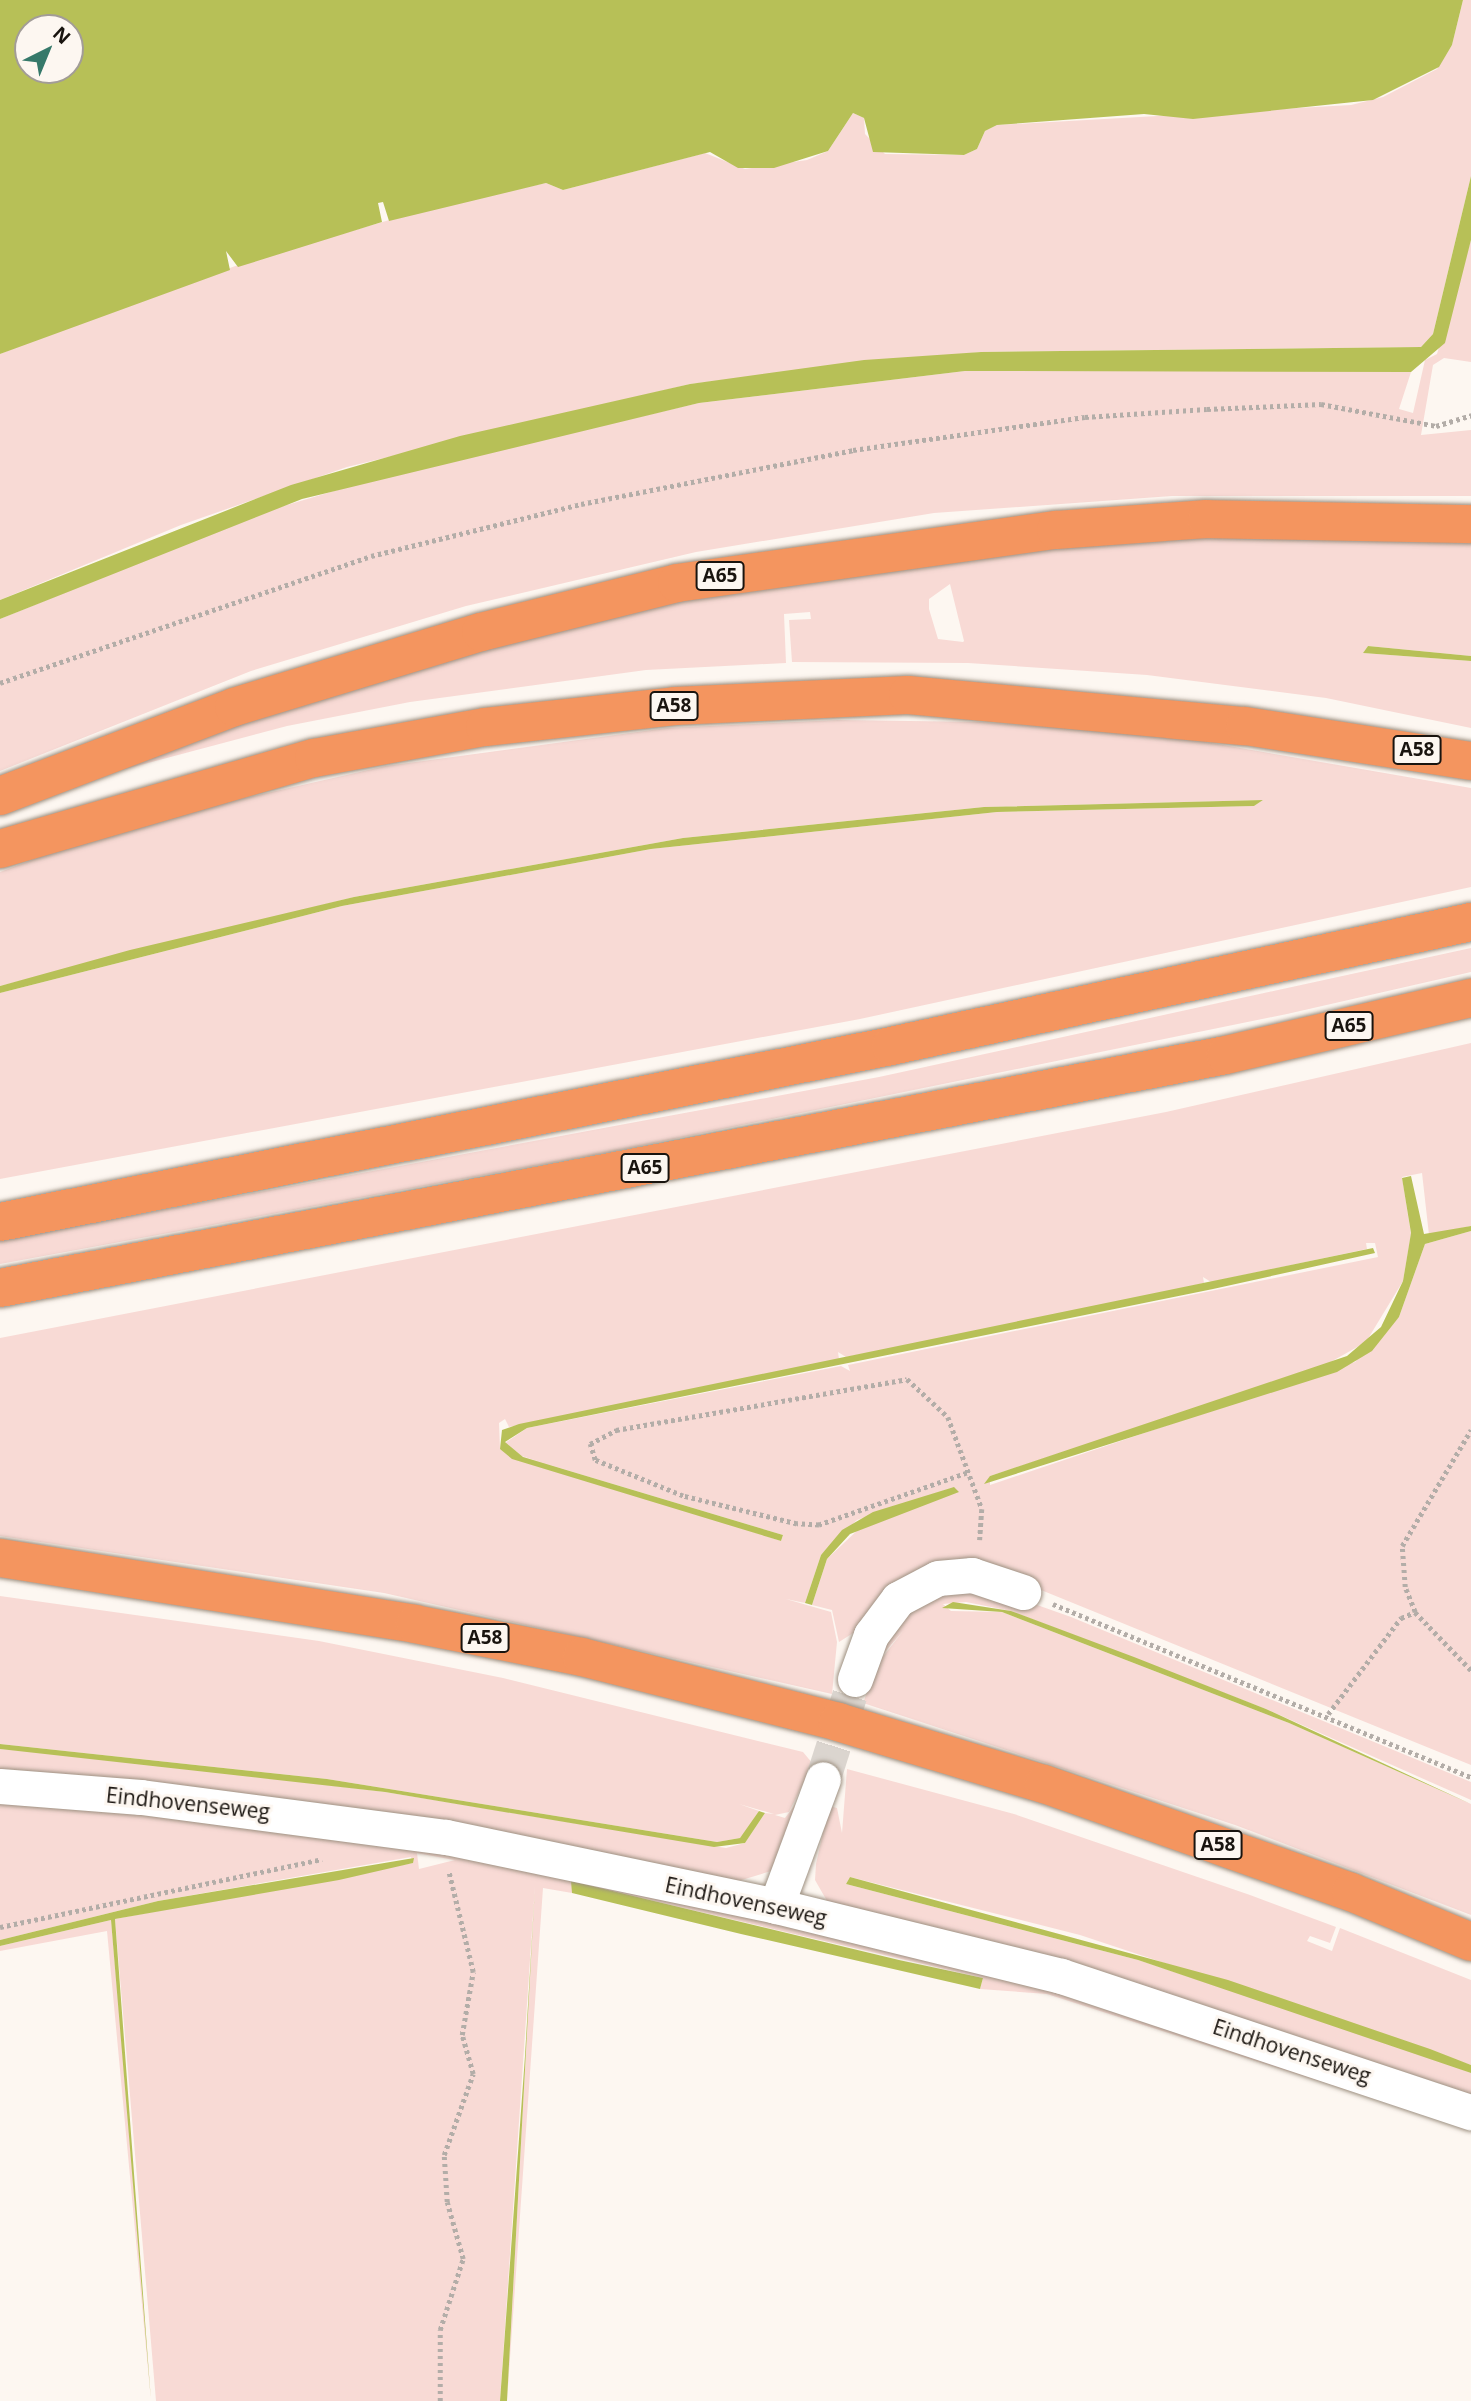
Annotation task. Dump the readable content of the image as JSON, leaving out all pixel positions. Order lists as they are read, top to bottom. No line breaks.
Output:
{"streets":{"highway":["A65","A58"],"street":["Eindhovenseweg"]},"north":"top right"}
